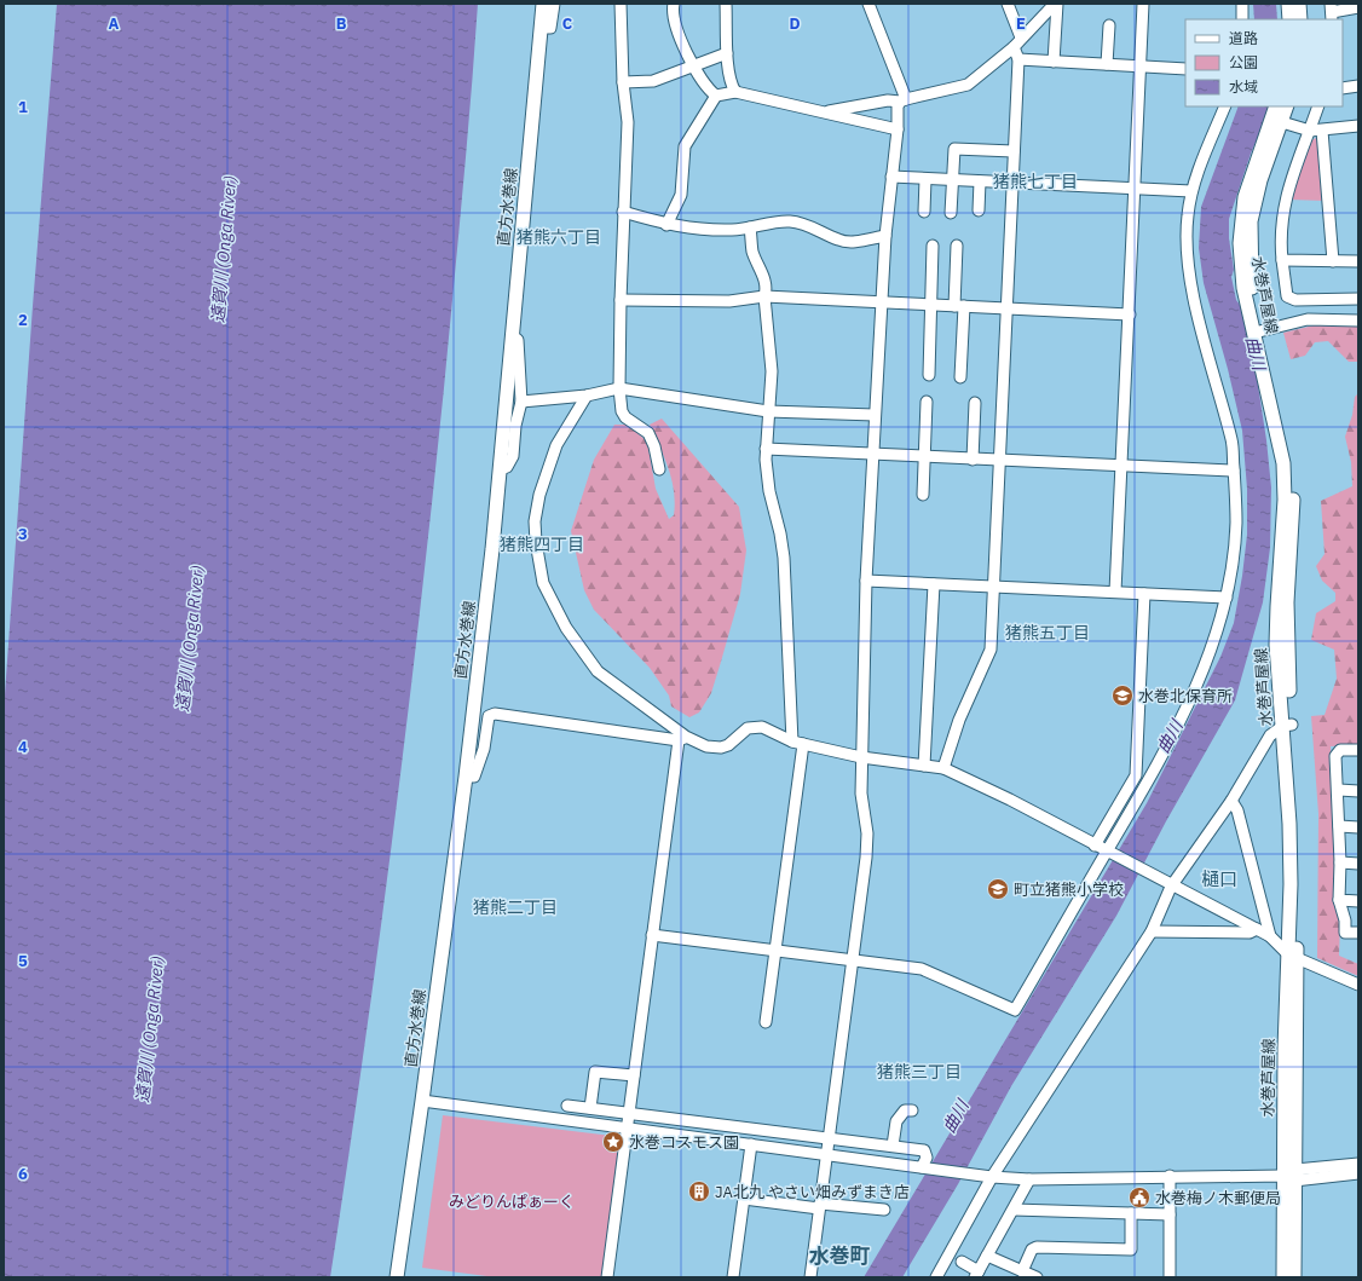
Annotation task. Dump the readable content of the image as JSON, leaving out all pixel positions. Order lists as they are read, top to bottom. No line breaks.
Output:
{"streets":{"main road":["直方水巻線","水巻芦屋線"]},"districts":["猪熊七丁目","猪熊六丁目","猪熊四丁目","猪熊五丁目","樋口","猪熊二丁目","猪熊三丁目","水巻町"],"water":["遠賀川 (Onga River)","曲川"],"parks":["みどりんぱぁーく"],"places":{"school or university":["水巻北保育所","町立猪熊小学校"],"place":["水巻コスモス園"],"building":["JA北九 やさい畑みずまき店"],"public building":["水巻梅ノ木郵便局"]},"legend":["道路","公園","水域"],"grid":{"columns":["A","B","C","D","E"],"rows":["1","2","3","4","5","6"]}}
